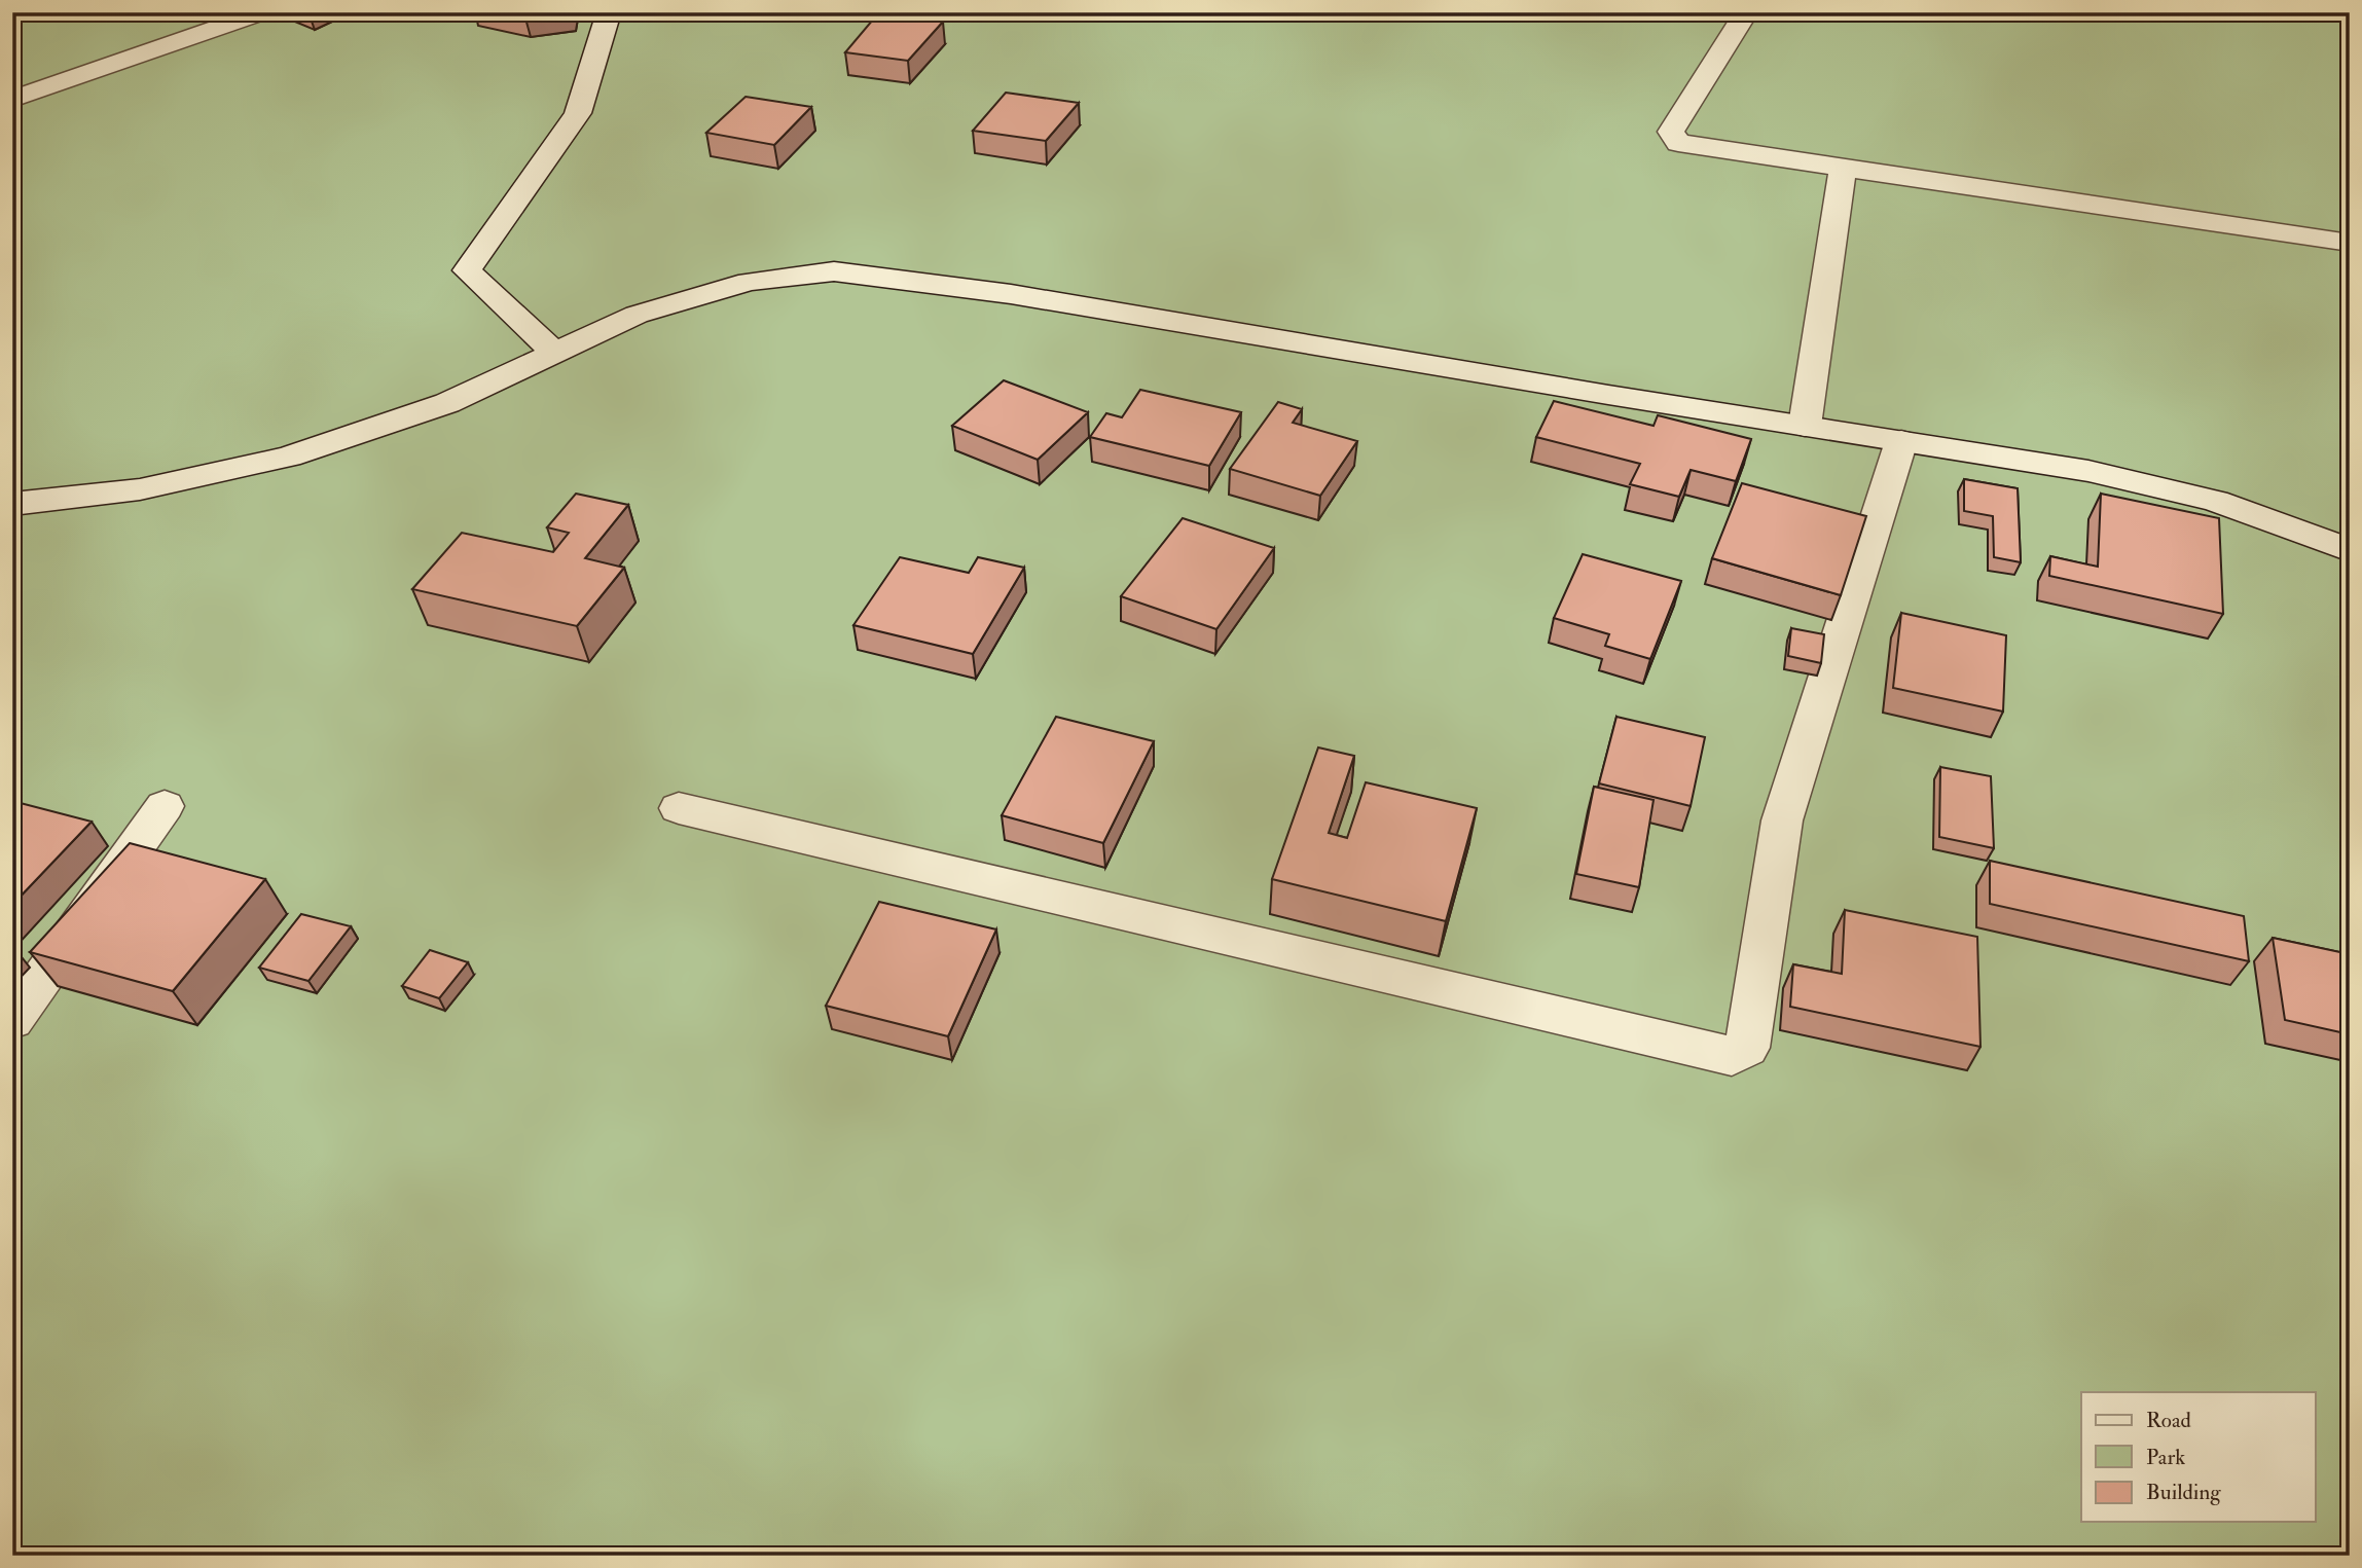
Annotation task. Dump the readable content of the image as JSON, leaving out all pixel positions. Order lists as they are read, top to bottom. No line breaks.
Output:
{"legend":["Road","Park","Building"]}
